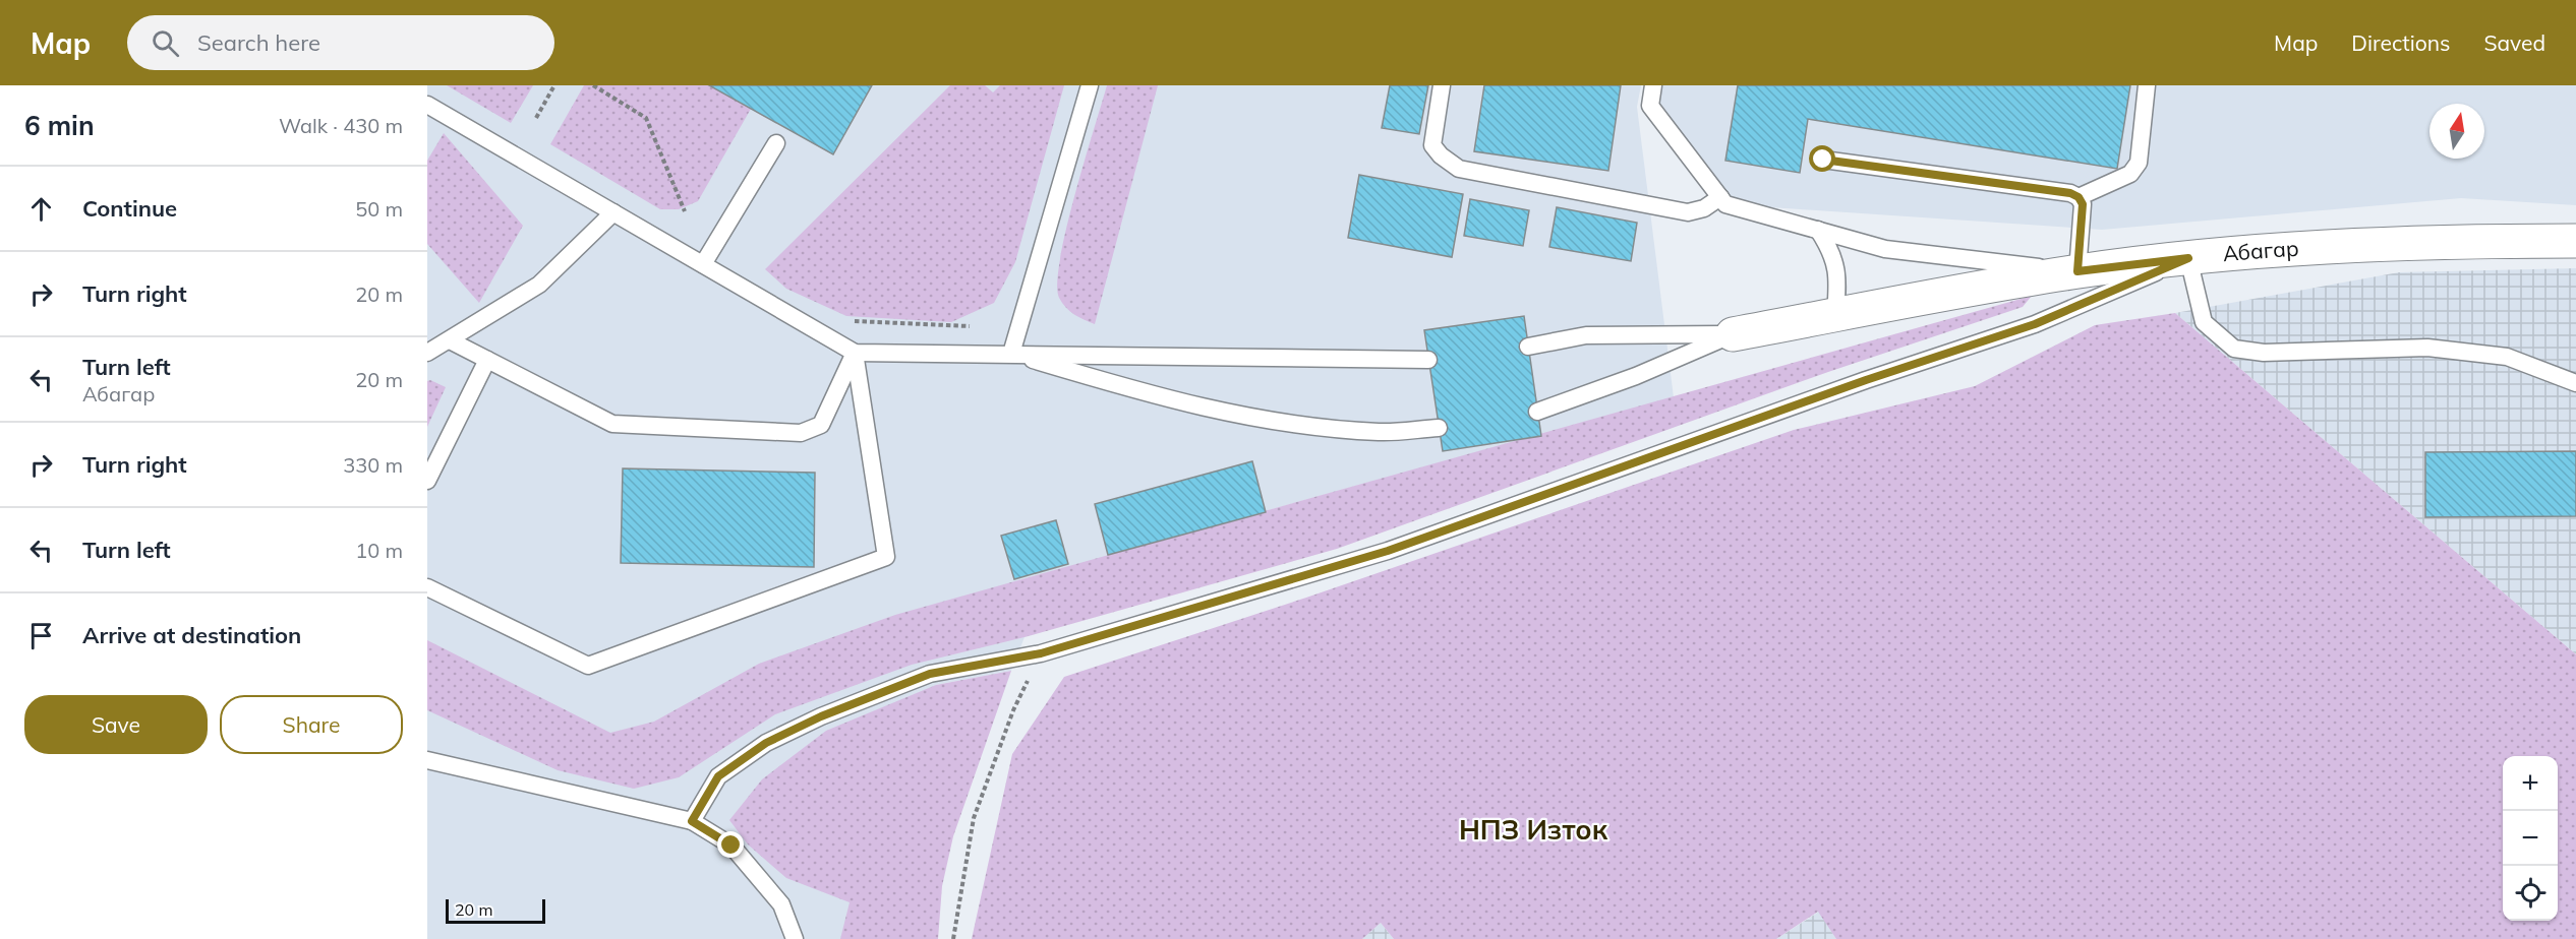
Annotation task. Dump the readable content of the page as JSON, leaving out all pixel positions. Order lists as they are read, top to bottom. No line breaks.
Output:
{"streets":{"street":["Абагар"]},"districts":["НПЗ Изток"],"scale_bar":"20 m","north":"top","page":{"header":"Map","search":"Search here","nav":["Map","Directions","Saved"],"heading":["6 min","Walk · 430 m"],"list":[["Continue","50 m"],["Turn right","20 m"],["Turn left","Абагар","20 m"],["Turn right","330 m"],["Turn left","10 m"],"Arrive at destination"],"buttons":["Save","Share"],"map_buttons":["+","−"],"scale":"20 m"}}
